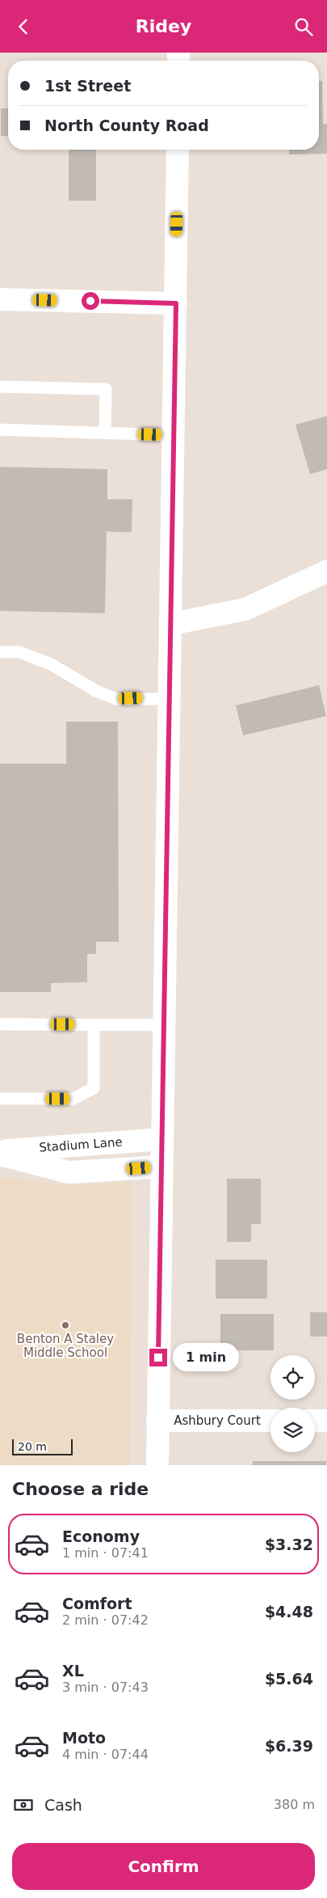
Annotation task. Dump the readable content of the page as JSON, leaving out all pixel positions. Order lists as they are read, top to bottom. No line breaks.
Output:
{"streets":{"street":["Stadium Lane","Ashbury Court"]},"places":["Benton A Staley Middle School"],"scale_bar":"20 m","page":{"header":"Ridey","banner":["1st Street","North County Road"],"bubble":"1 min","scale":"20 m","heading":"Choose a ride","list":[{"name":"Economy","note":"1 min · 07:41","value":"$3.32"},{"name":"Comfort","note":"2 min · 07:42","value":"$4.48"},{"name":"XL","note":"3 min · 07:43","value":"$5.64"},{"name":"Moto","note":"4 min · 07:44","value":"$6.39"}],"pay":["Cash","380 m"],"buttons":"Confirm"}}
